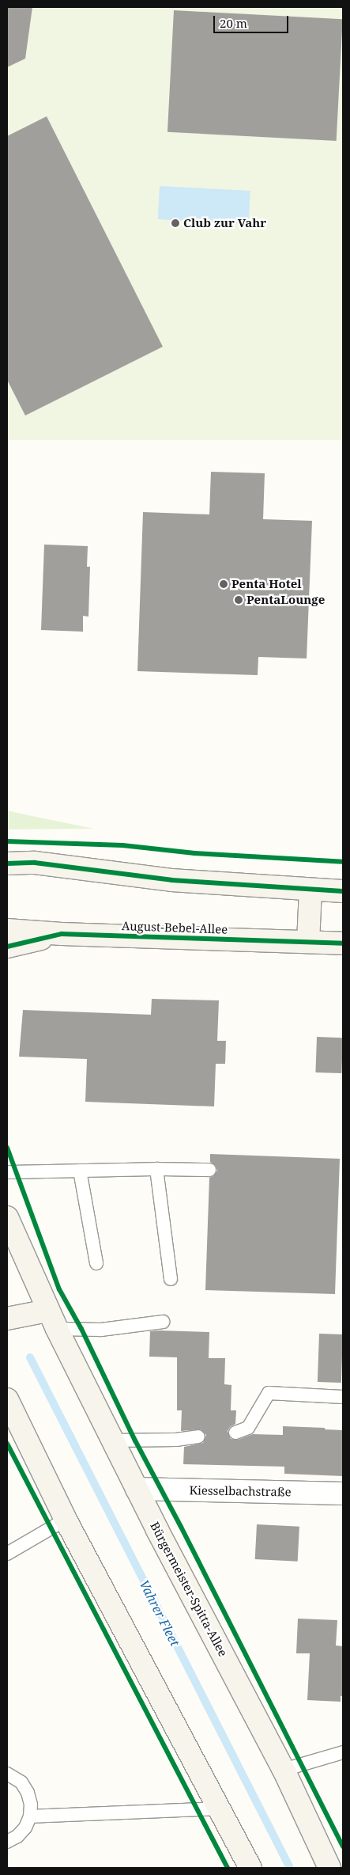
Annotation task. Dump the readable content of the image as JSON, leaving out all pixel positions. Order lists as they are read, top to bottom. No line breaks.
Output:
{"streets":{"main road":["August-Bebel-Allee","Bürgermeister-Spitta-Allee"],"street":["Kiesselbachstraße"]},"crossings":[["Kiesselbachstraße","Bürgermeister-Spitta-Allee"]],"water":["Vahrer Fleet"],"places":["Club zur Vahr","Penta Hotel","PentaLounge"],"scale_bar":"20 m"}
